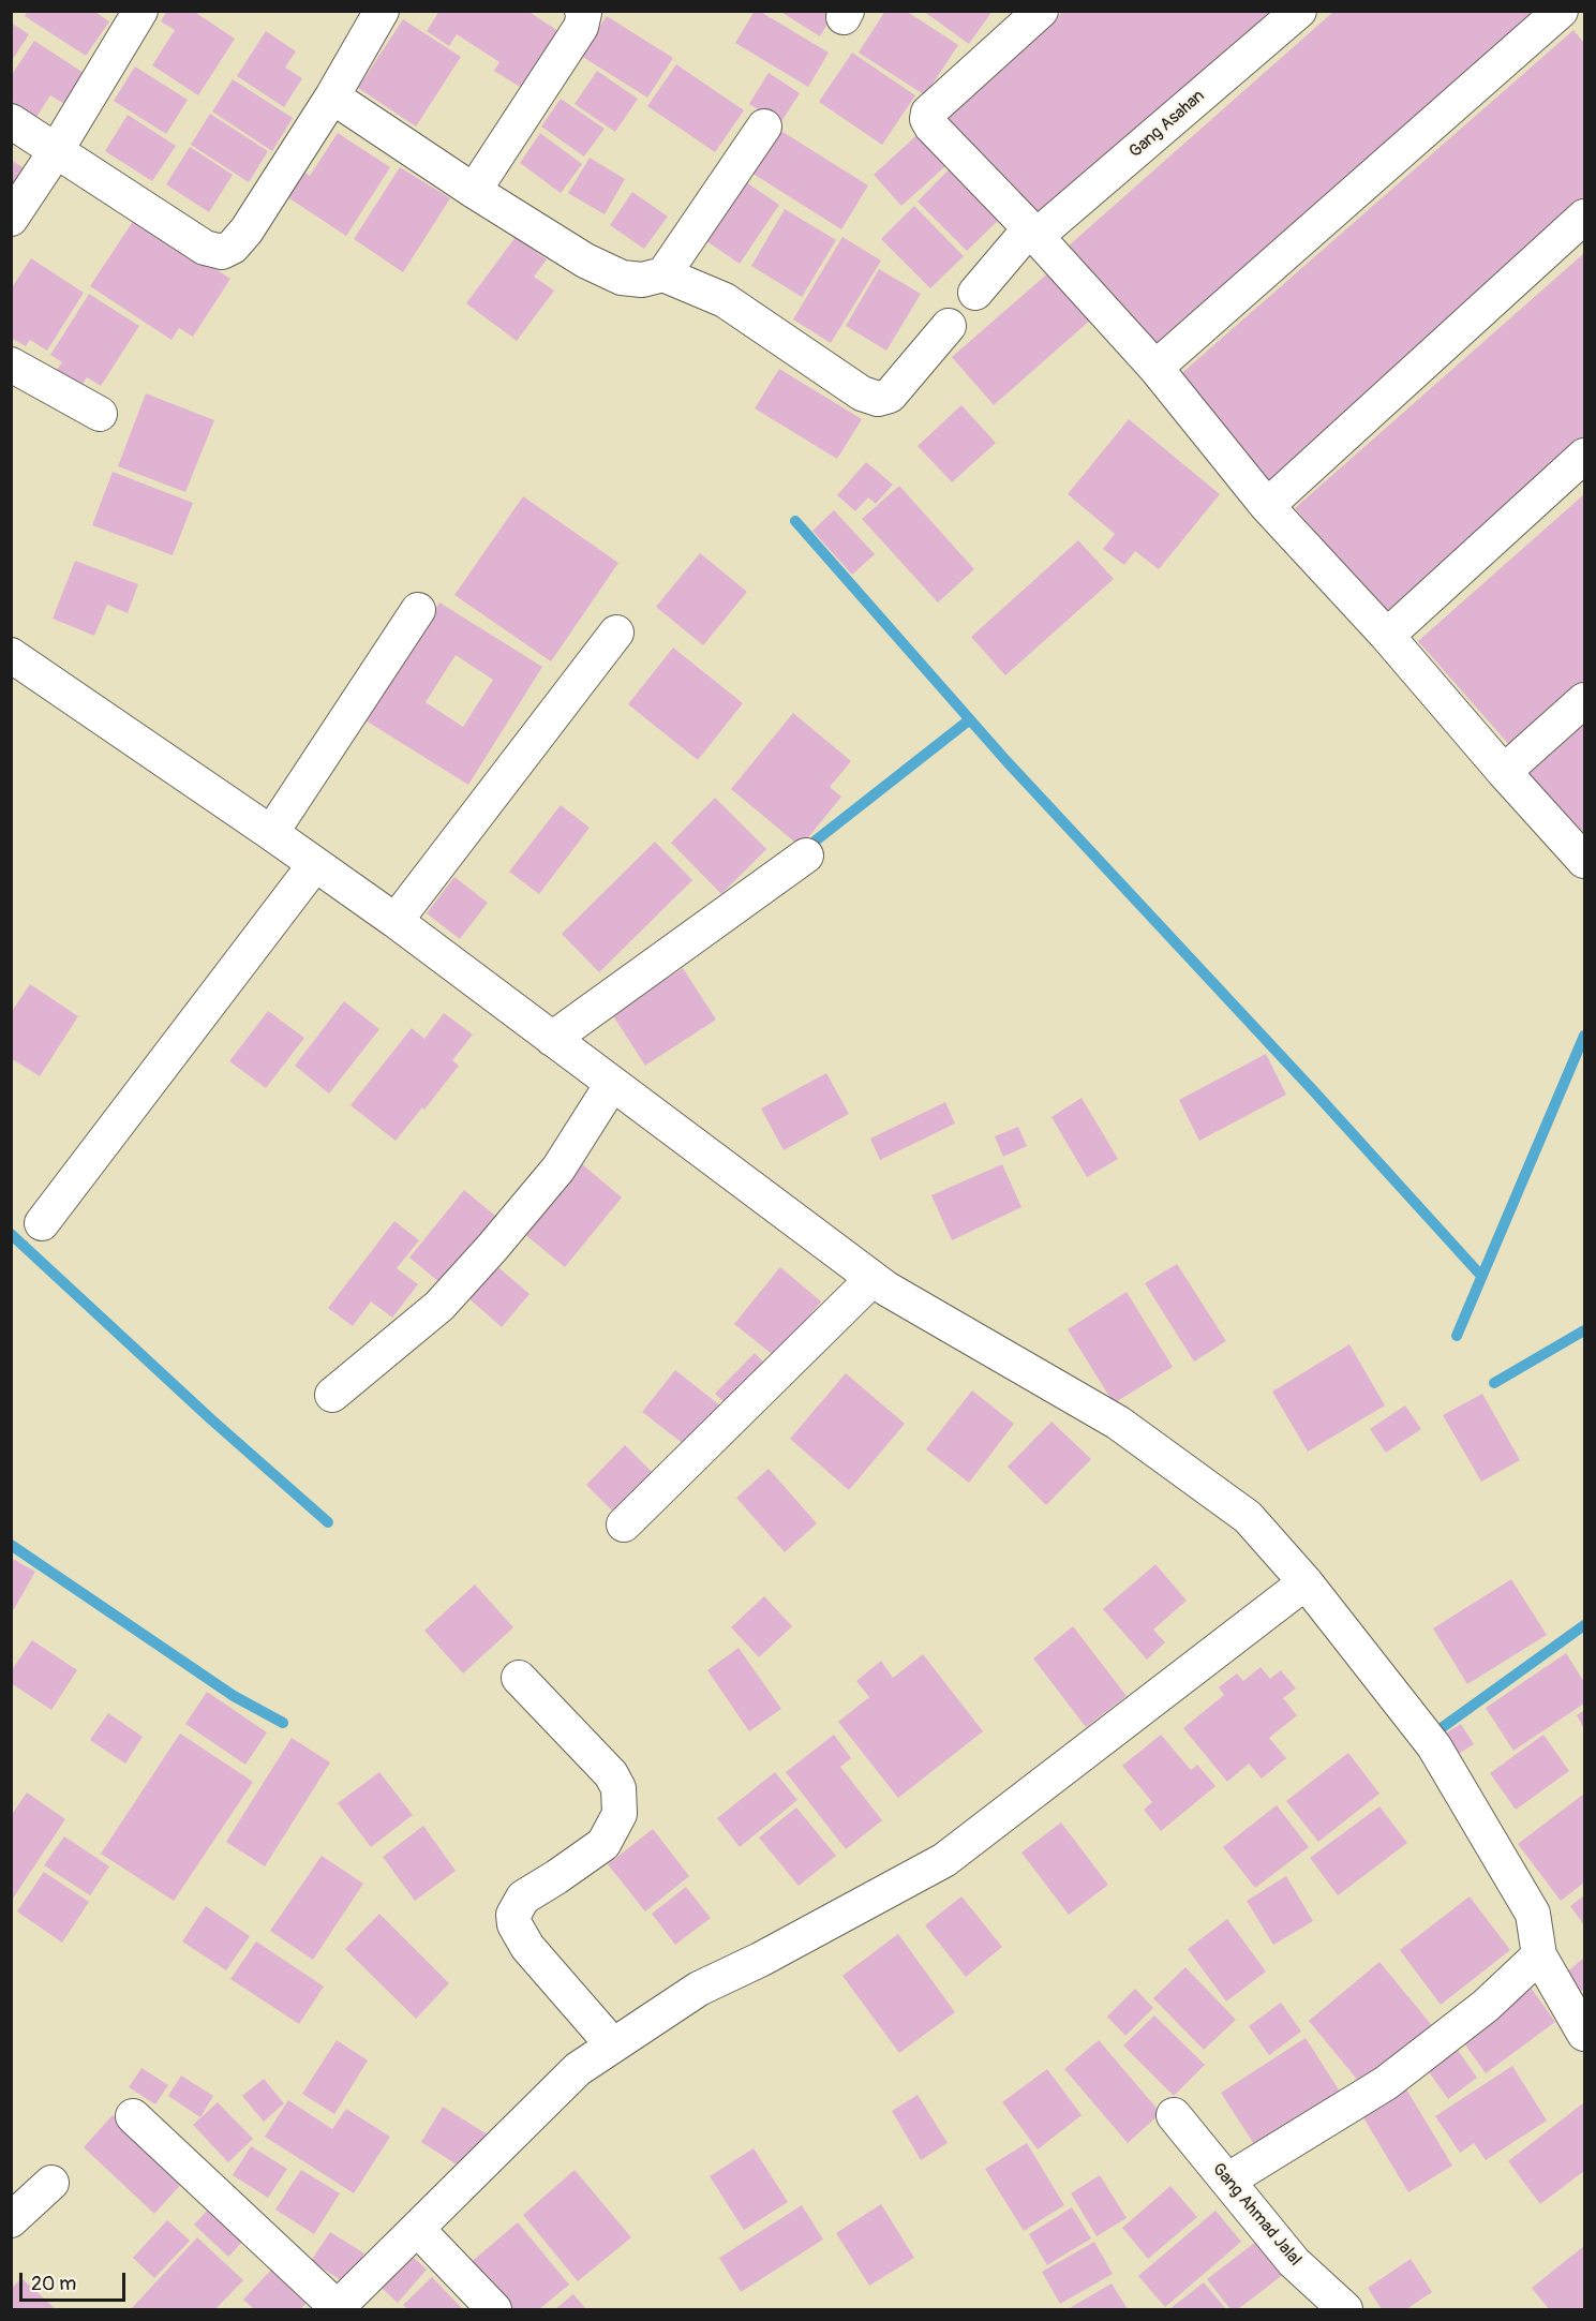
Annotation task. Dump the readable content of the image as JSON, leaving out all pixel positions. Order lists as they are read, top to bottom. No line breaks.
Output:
{"streets":{"street":["Gang Asahan","Gang Ahmad Jalal"]},"scale_bar":"20 m"}
